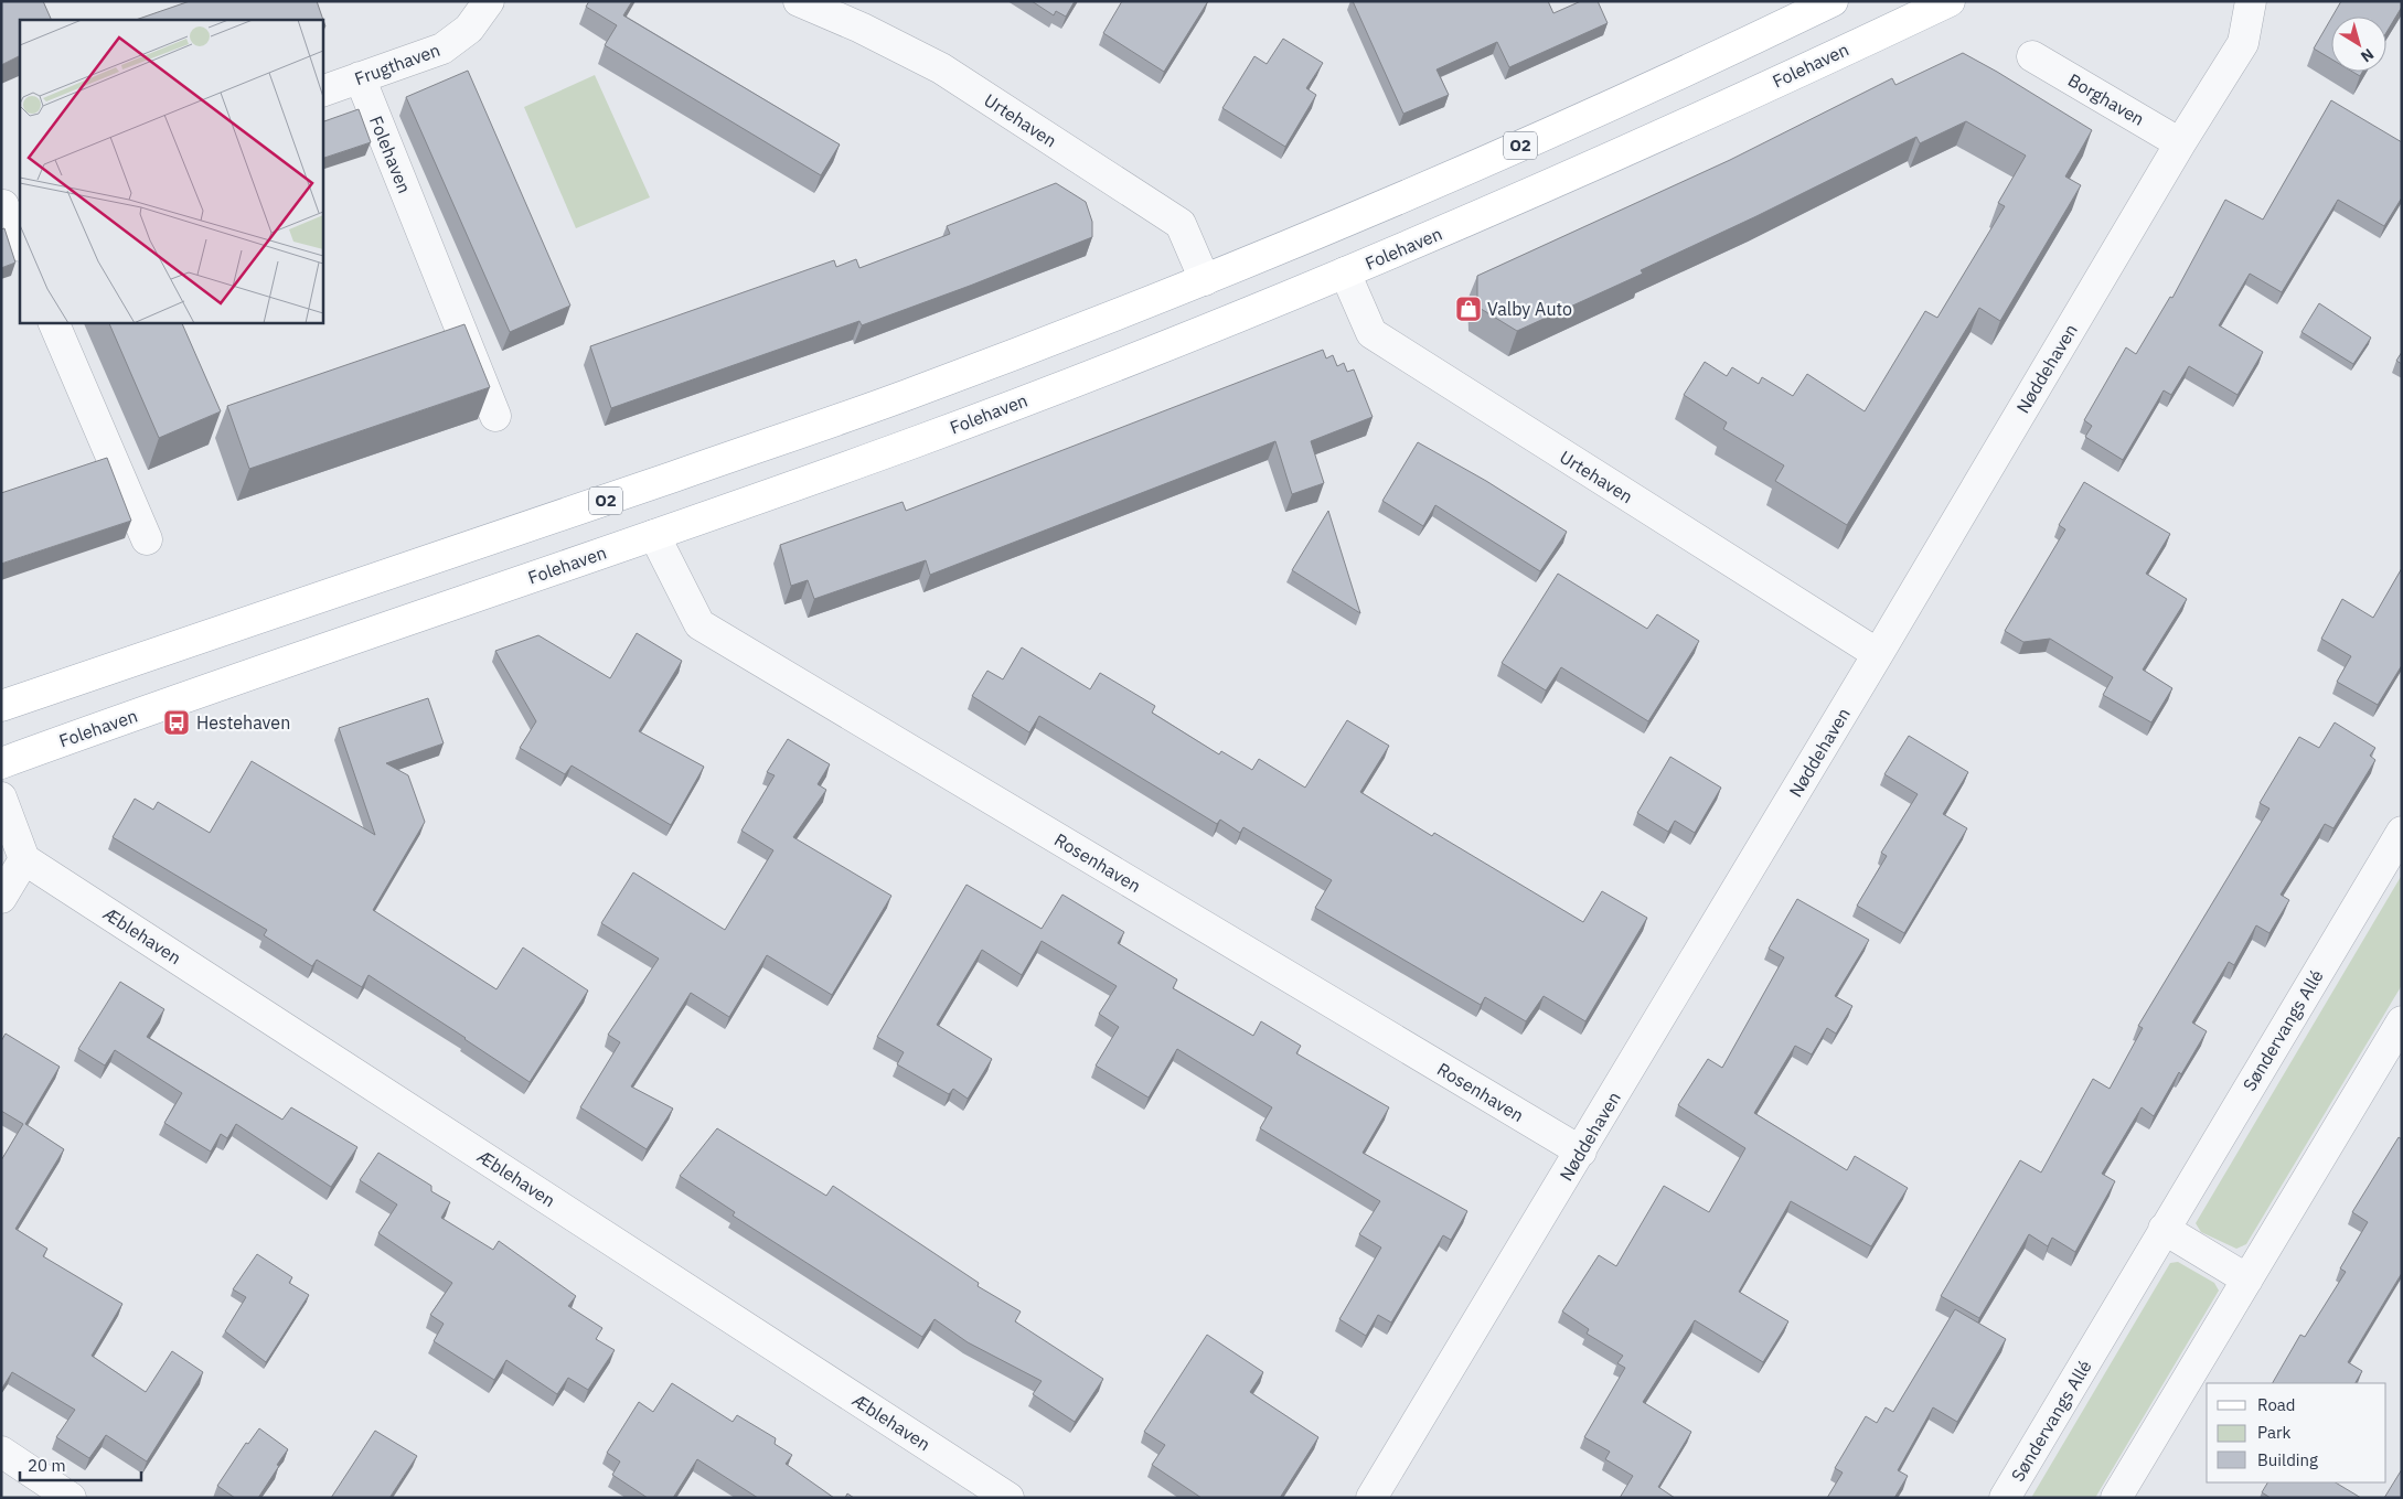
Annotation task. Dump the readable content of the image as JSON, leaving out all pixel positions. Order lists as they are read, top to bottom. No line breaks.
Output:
{"streets":{"main road":["Folehaven","O2"],"street":["Frugthaven","Borghaven","Urtehaven","Nøddehaven","Rosenhaven","Æblehaven","Søndervangs Allé"]},"crossings":[["Frugthaven","Folehaven"],["Folehaven","Urtehaven"],["Folehaven","Rosenhaven"],["Borghaven","Nøddehaven"],["Urtehaven","O2"],["Urtehaven","Nøddehaven"],["Nøddehaven","Rosenhaven"]],"places":{"shop":["Valby Auto"],"bus stop":["Hestehaven"]},"legend":["Road","Park","Building"],"scale_bar":"20 m","north":"bottom right"}
